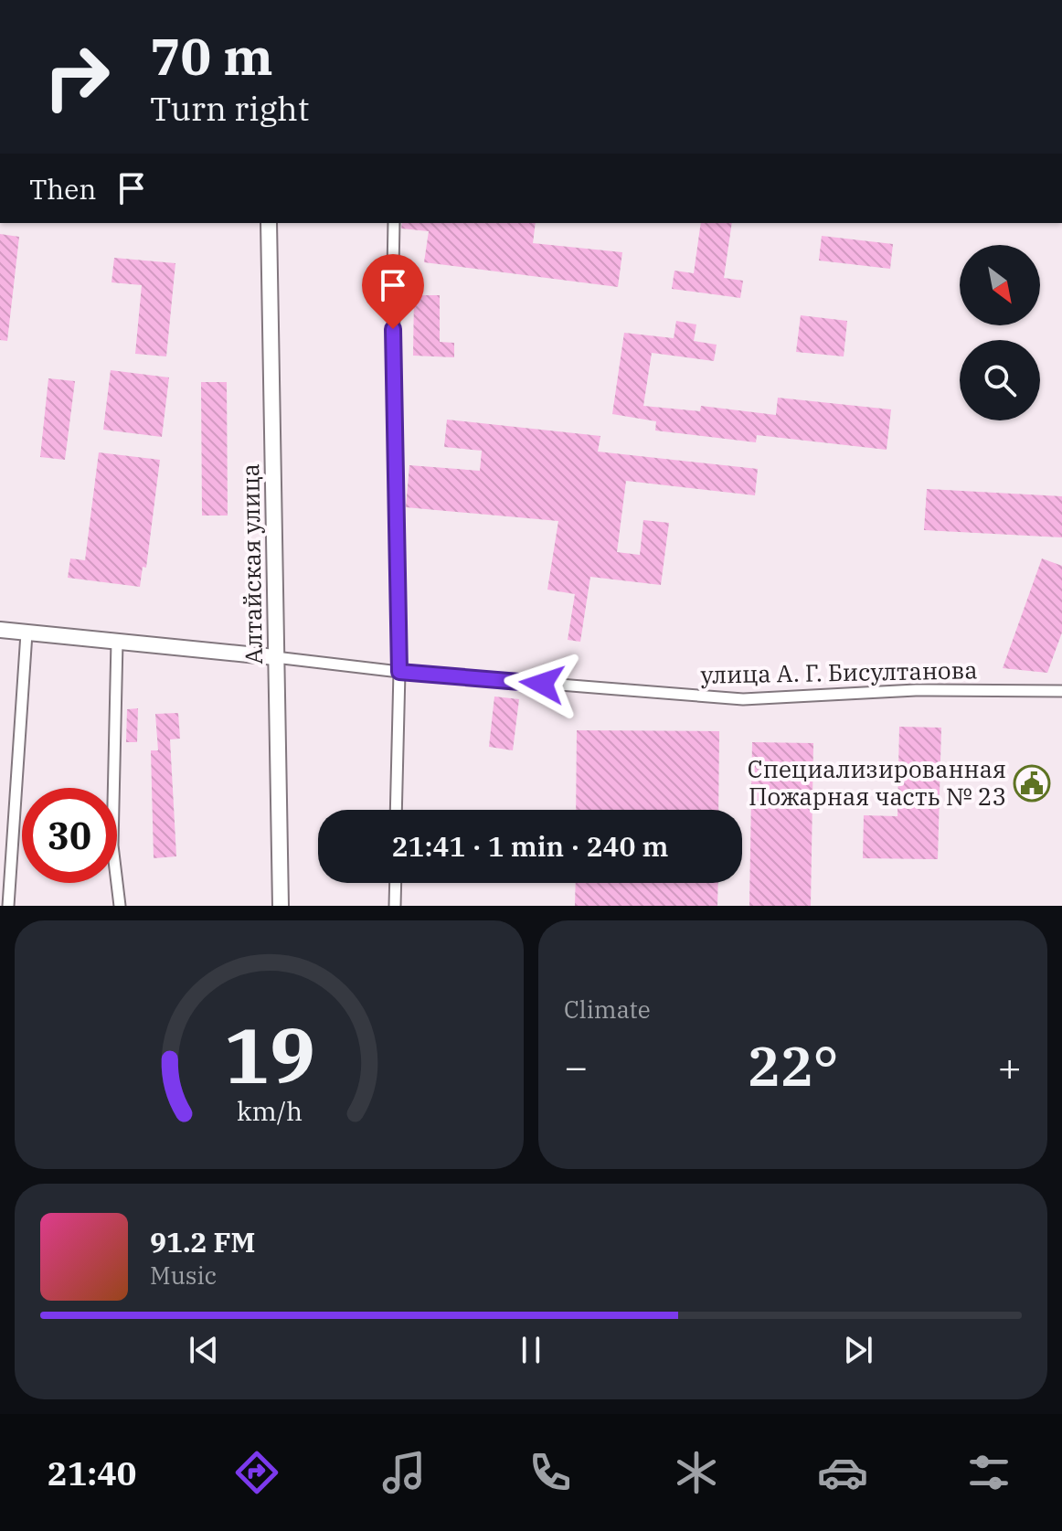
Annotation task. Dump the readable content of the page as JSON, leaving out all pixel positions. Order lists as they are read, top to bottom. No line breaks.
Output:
{"streets":{"main road":["Алтайская улица"],"street":["улица А. Г. Бисултанова"]},"crossings":[["Алтайская улица","улица А. Г. Бисултанова"]],"places":{"public building":["Специализированная Пожарная часть № 23"]},"north":"bottom right","page":{"turn":["70 m","Turn right"],"then":"Then","limit":"30","trip":"21:41 · 1 min · 240 m","tile":"Climate","heat":["−","22°","+"],"song":["91.2 FM","Music"],"tabs":"21:40","gauge":["19","km/h"]}}
